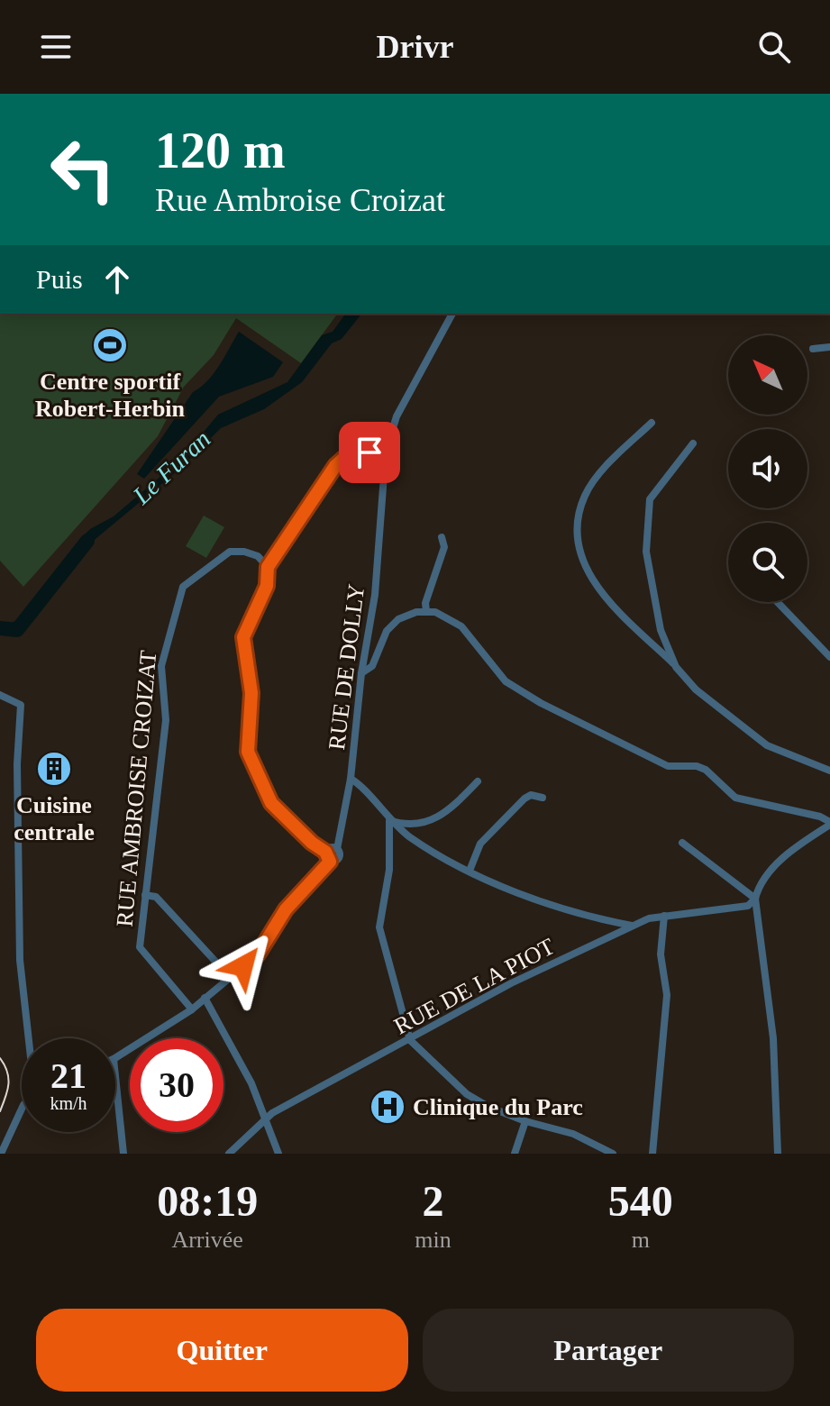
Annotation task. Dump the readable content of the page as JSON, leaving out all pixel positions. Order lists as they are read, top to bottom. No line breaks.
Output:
{"streets":{"street":["RUE DE DOLLY","RUE AMBROISE CROIZAT","RUE DE LA PIOT"]},"crossings":[["RUE DE DOLLY","RUE DE LA PIOT"]],"water":["Le Furan"],"places":{"sports":["Centre sportif Robert-Herbin"],"building":["Cuisine centrale"],"hospital":["Clinique du Parc"]},"north":"top left","page":{"header":"Drivr","turn":["120 m","Rue Ambroise Croizat"],"then":"Puis","speed":"21 km/h","limit":"30","eta":["08:19","Arrivée","2","min","540","m"],"buttons":["Quitter","Partager"]}}
